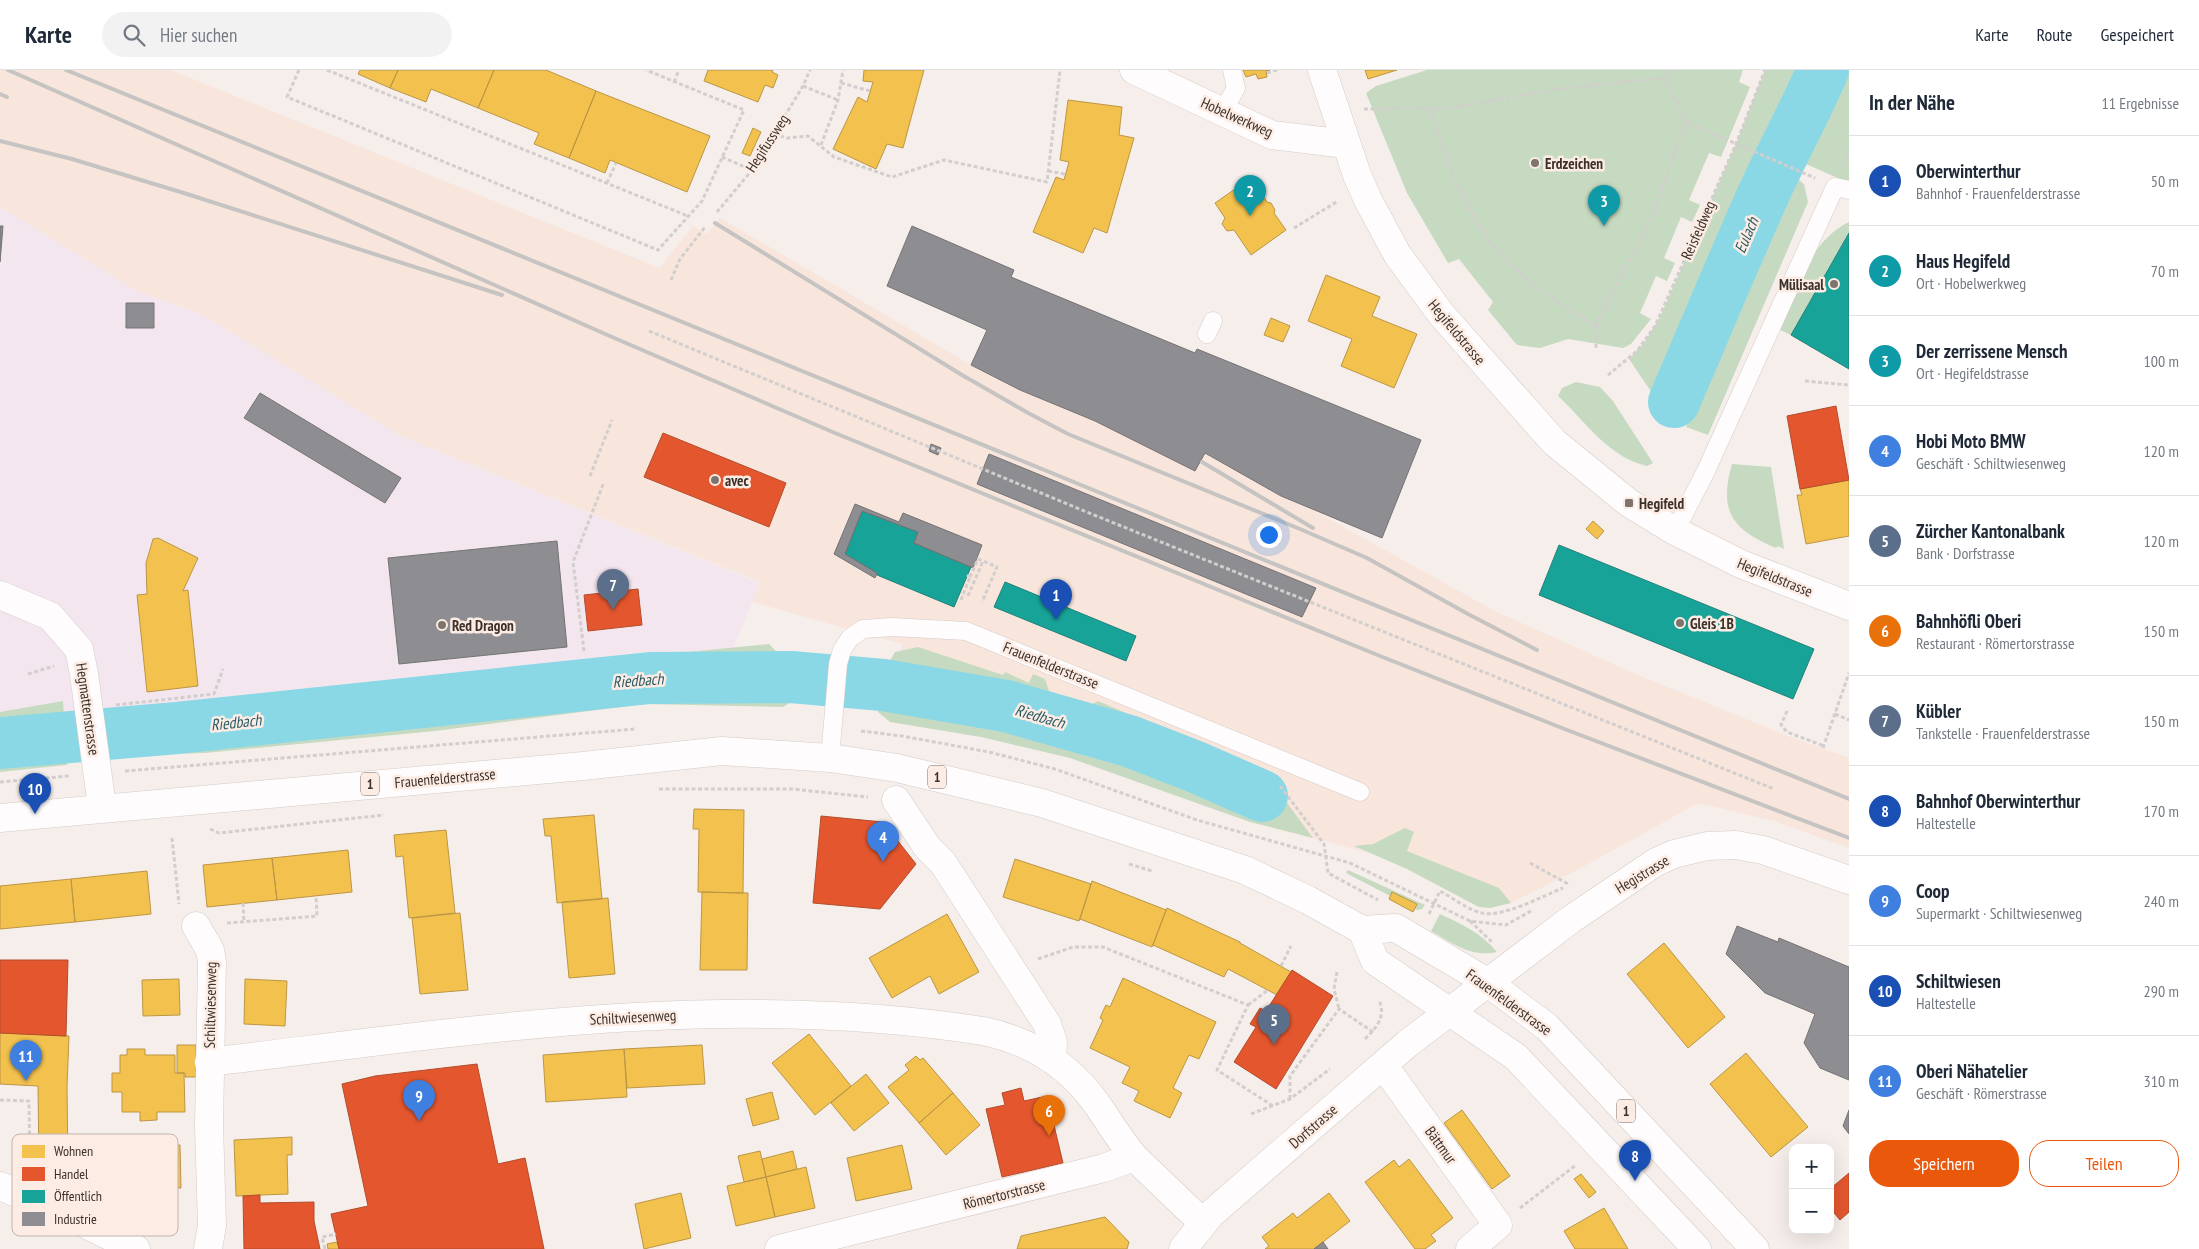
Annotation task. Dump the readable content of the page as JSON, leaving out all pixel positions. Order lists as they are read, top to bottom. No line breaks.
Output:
{"streets":{"street":["Hobelwerkweg","Hegifeldstrasse","Frauenfelderstrasse","Hegmattenstrasse","1","Hegistrasse","Schiltwiesenweg","Dorfstrasse","Bättmur","Römertorstrasse"],"path":["Hegifussweg","Reisfeldweg"]},"crossings":[["Hobelwerkweg","Hegifeldstrasse"],["Frauenfelderstrasse","Hegmattenstrasse"],["Frauenfelderstrasse","Hegistrasse"],["Hegistrasse","Dorfstrasse"],["Schiltwiesenweg","Römertorstrasse"],["Dorfstrasse","Bättmur"]],"water":["Eulach","Riedbach"],"places":{"other":["Erdzeichen","Mülisaal","avec","Gleis 1B","Red Dragon"],"transit":["Hegifeld"]},"legend":["Wohnen","Handel","Öffentlich","Industrie"],"page":{"header":"Karte","search":"Hier suchen","nav":["Karte","Route","Gespeichert"],"heading":["In der Nähe","11 Ergebnisse"],"list":[{"mark":"1","name":"Oberwinterthur","note":"Bahnhof · Frauenfelderstrasse","value":"50 m"},{"mark":"2","name":"Haus Hegifeld","note":"Ort · Hobelwerkweg","value":"70 m"},{"mark":"3","name":"Der zerrissene Mensch","note":"Ort · Hegifeldstrasse","value":"100 m"},{"mark":"4","name":"Hobi Moto BMW","note":"Geschäft · Schiltwiesenweg","value":"120 m"},{"mark":"5","name":"Zürcher Kantonalbank","note":"Bank · Dorfstrasse","value":"120 m"},{"mark":"6","name":"Bahnhöfli Oberi","note":"Restaurant · Römertorstrasse","value":"150 m"},{"mark":"7","name":"Kübler","note":"Tankstelle · Frauenfelderstrasse","value":"150 m"},{"mark":"8","name":"Bahnhof Oberwinterthur","note":"Haltestelle","value":"170 m"},{"mark":"9","name":"Coop","note":"Supermarkt · Schiltwiesenweg","value":"240 m"},{"mark":"10","name":"Schiltwiesen","note":"Haltestelle","value":"290 m"},{"mark":"11","name":"Oberi Nähatelier","note":"Geschäft · Römerstrasse","value":"310 m"}],"pins":["2","3","7","1","10","4","5","11","9","6","8"],"buttons":["Speichern","Teilen"],"map_buttons":["+","−"]}}
